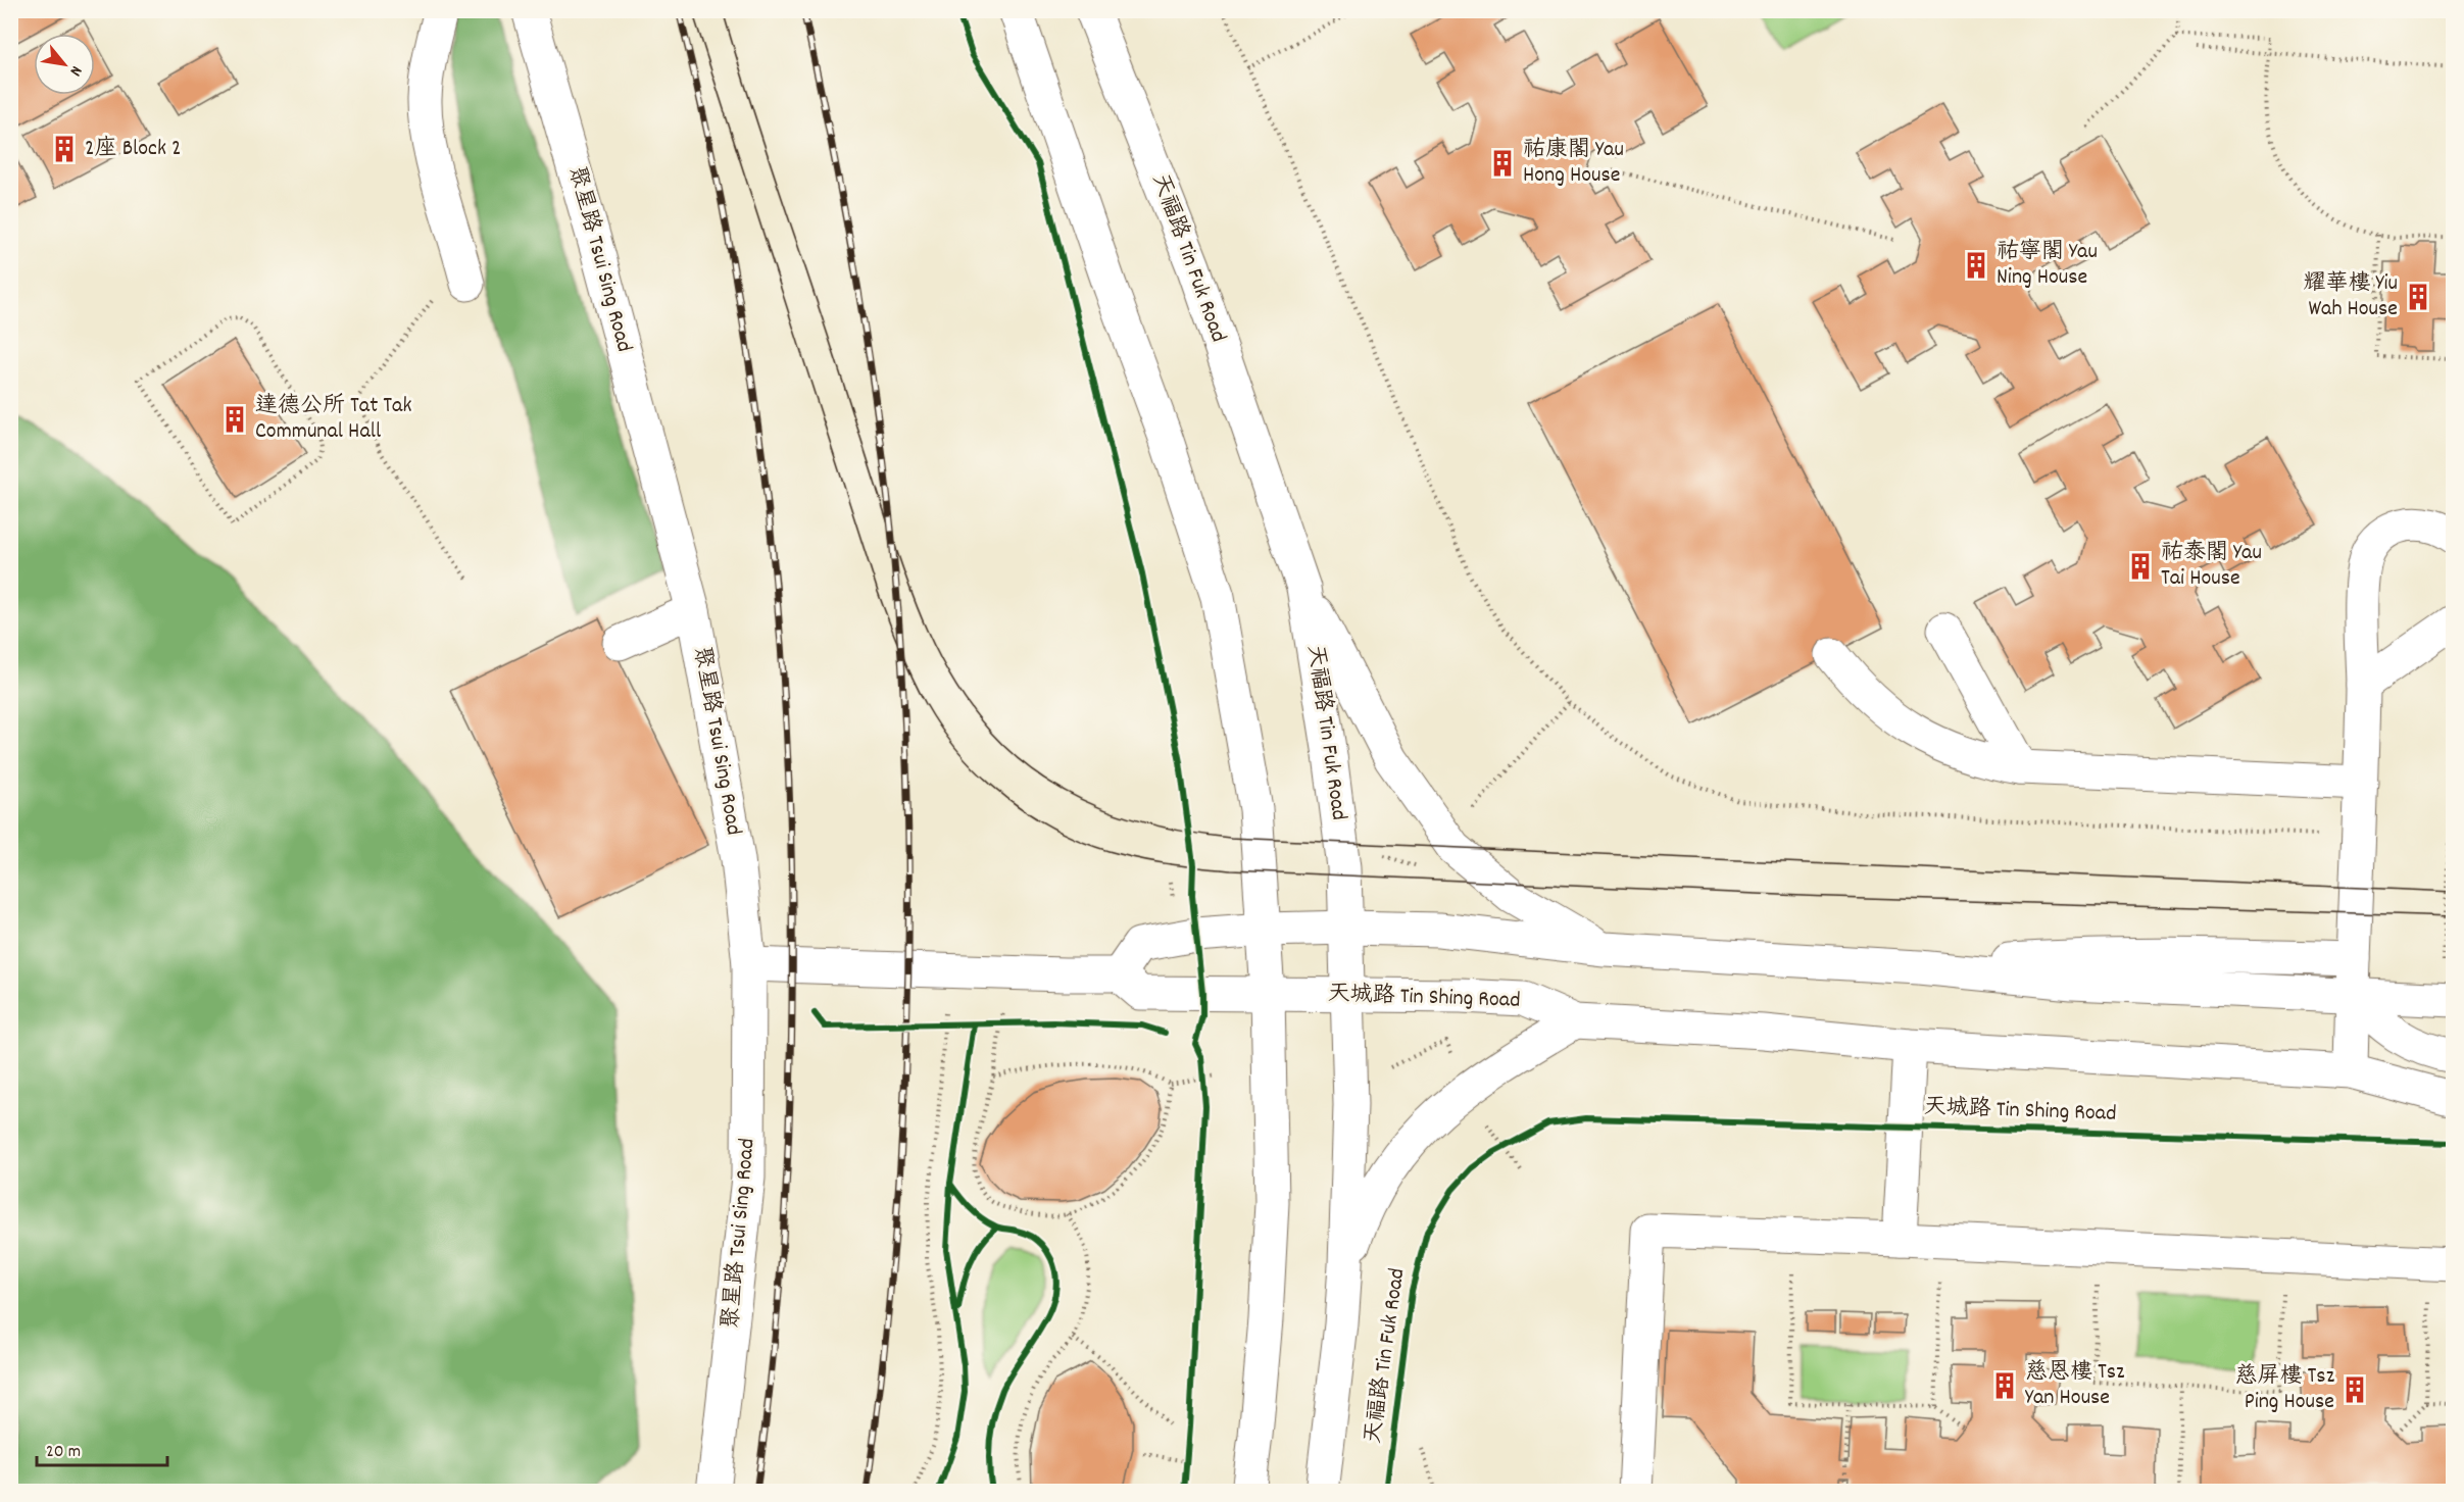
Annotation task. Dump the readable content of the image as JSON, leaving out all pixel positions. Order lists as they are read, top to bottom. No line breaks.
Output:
{"streets":{"main road":["天福路 Tin Fuk Road","聚星路 Tsui Sing Road","天城路 Tin Shing Road"]},"crossings":[["天福路 Tin Fuk Road","天城路 Tin Shing Road"]],"places":{"building":["2座 Block 2","祐康閣 Yau Hong House","祐寧閣 Yau Ning House","耀華樓 Yiu Wah House","達德公所 Tat Tak Communal Hall","祐泰閣 Yau Tai House","慈恩樓 Tsz Yan House","慈屏樓 Tsz Ping House"]},"scale_bar":"20 m","north":"bottom right"}
